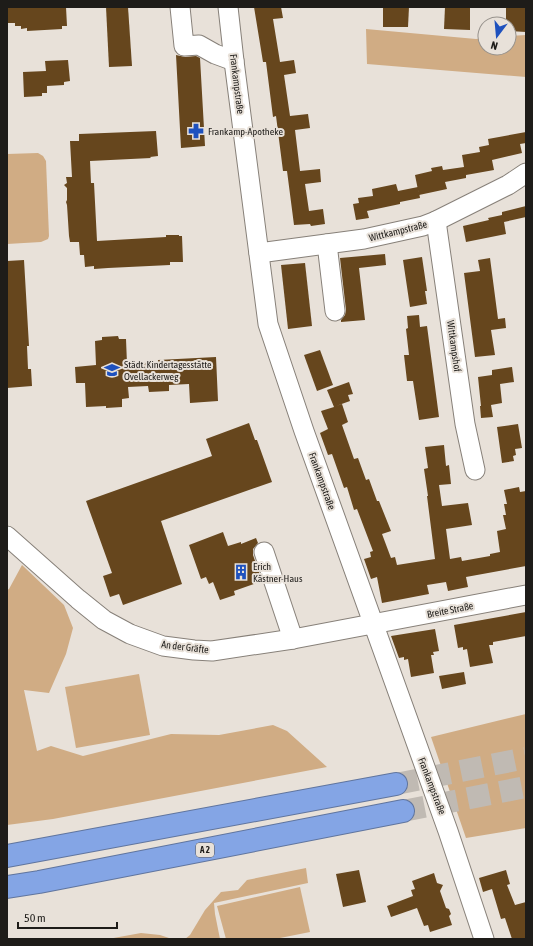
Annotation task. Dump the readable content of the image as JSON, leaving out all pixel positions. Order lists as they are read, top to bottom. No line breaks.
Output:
{"streets":{"highway":["A 2"],"street":["Frankampstraße","Wittkampstraße","Wittkampshof","Breite Straße","An der Gräfte"]},"crossings":[["Frankampstraße","Wittkampstraße"],["Frankampstraße","Breite Straße"],["Frankampstraße","An der Gräfte"],["Wittkampstraße","Wittkampshof"],["Breite Straße","An der Gräfte"]],"places":{"pharmacy":["Frankamp-Apotheke"],"school or university":["Städt. Kindertagesstätte Ovellackerweg"],"building":["Erich Kästner-Haus"]},"scale_bar":"50 m","north":"bottom"}
